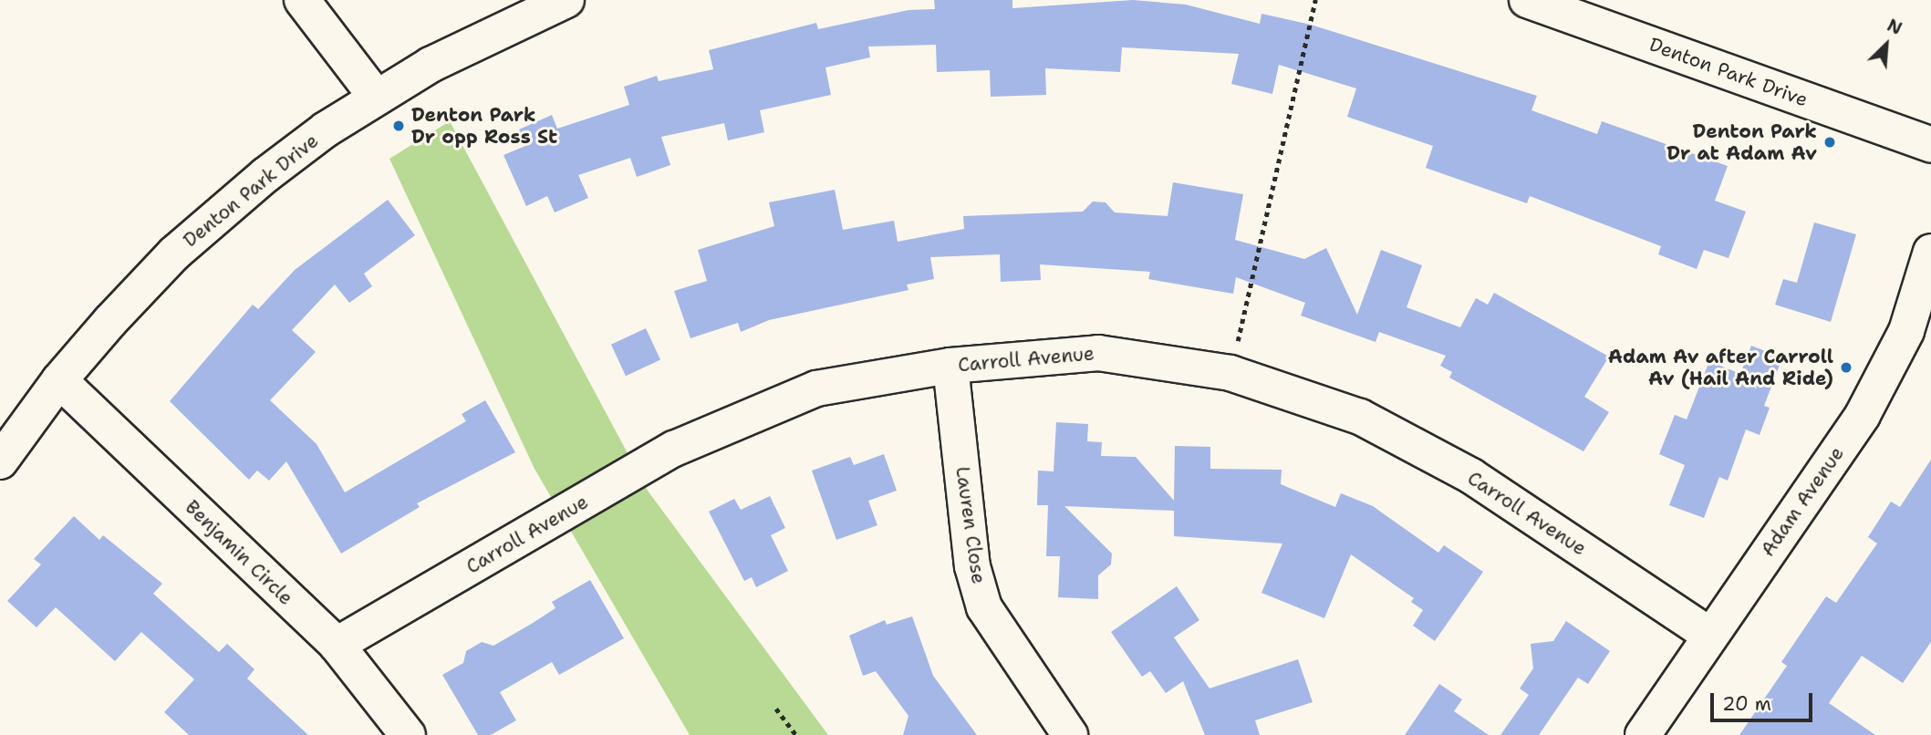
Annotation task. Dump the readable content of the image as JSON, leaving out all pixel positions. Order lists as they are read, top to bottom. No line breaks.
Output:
{"streets":{"street":["Denton Park Drive","Carroll Avenue","Adam Avenue","Lauren Close","Benjamin Circle"]},"crossings":[["Denton Park Drive","Benjamin Circle"],["Carroll Avenue","Adam Avenue"],["Carroll Avenue","Lauren Close"],["Carroll Avenue","Benjamin Circle"]],"places":["Denton Park Dr opp Ross St","Denton Park Dr at Adam Av","Adam Av after Carroll Av (Hail And Ride)"],"scale_bar":"20 m","north":"top right"}
